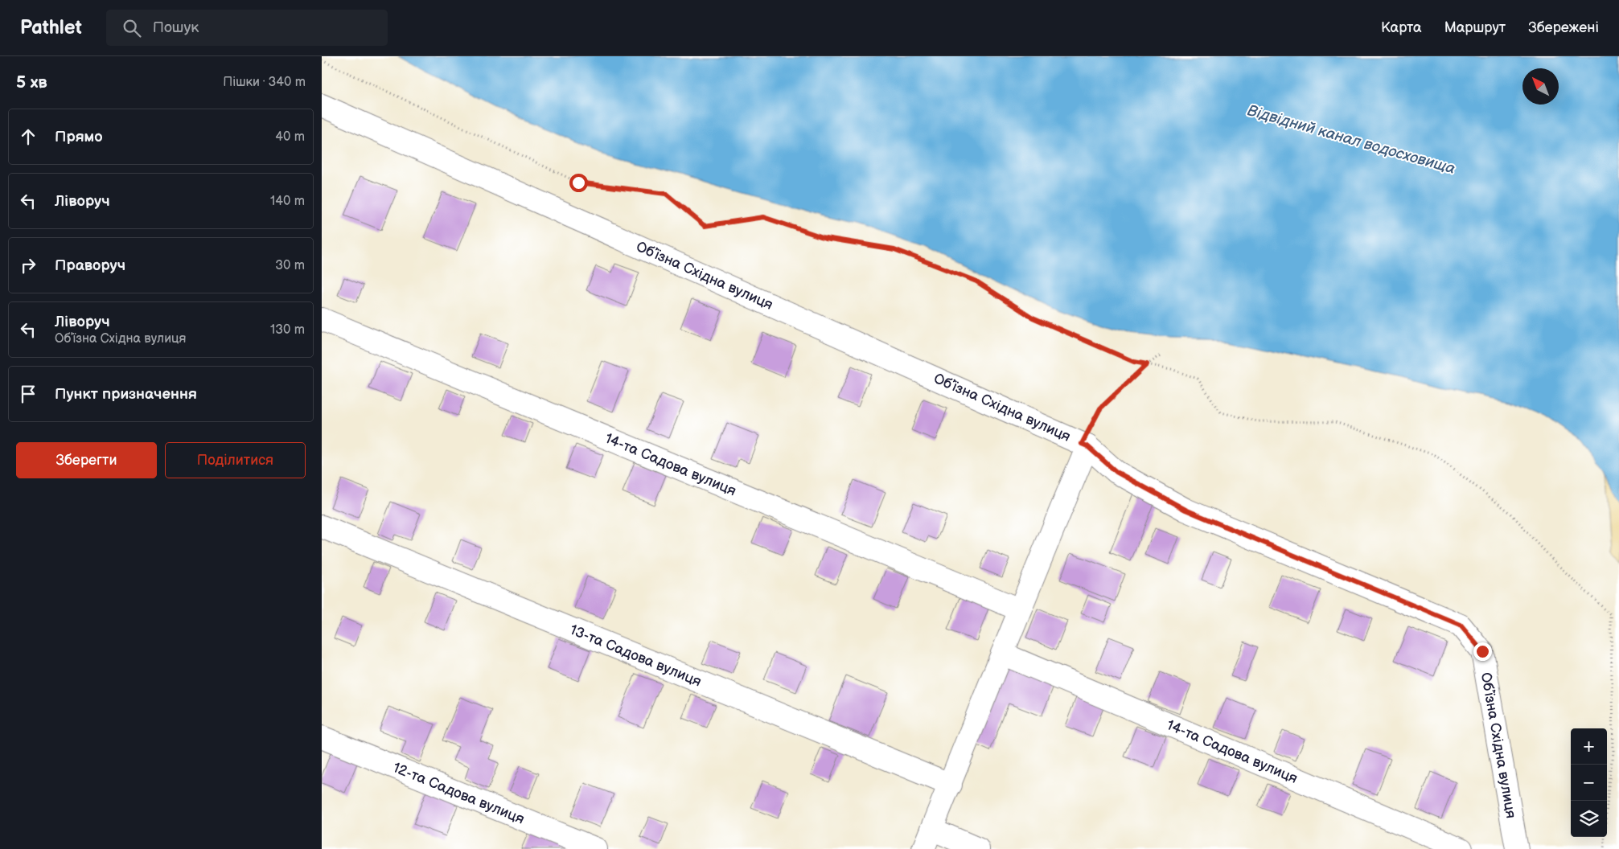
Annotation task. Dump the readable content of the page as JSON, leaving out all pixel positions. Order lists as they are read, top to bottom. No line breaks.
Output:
{"streets":{"street":["Обʼїзна Східна вулиця","14-та Садова вулиця","13-та Садова вулиця","12-та Садова вулиця"]},"water":["Відвідний канал водосховища"],"north":"top left","page":{"header":"Pathlet","search":"Пошук","nav":["Карта","Маршрут","Збережені"],"heading":["5 хв","Пішки · 340 m"],"list":[["Прямо","40 m"],["Ліворуч","140 m"],["Праворуч","30 m"],["Ліворуч","Обʼїзна Східна вулиця","130 m"],"Пункт призначення"],"buttons":["Зберегти","Поділитися"],"map_buttons":["+","−"]}}
